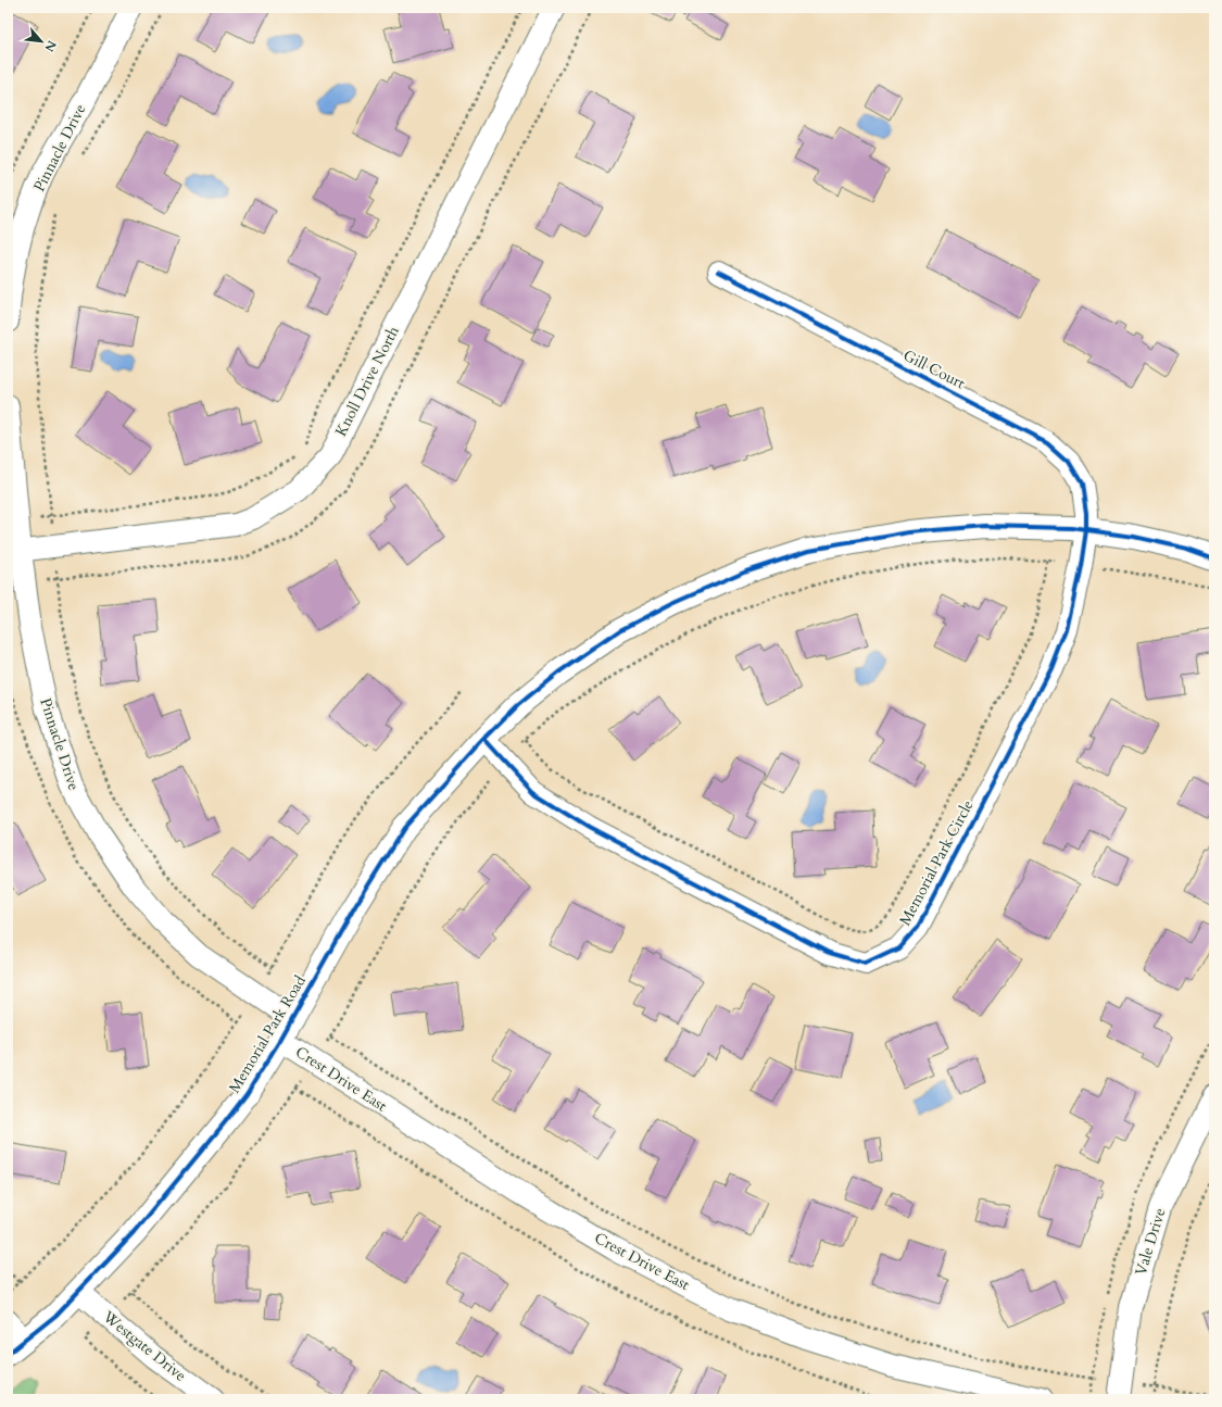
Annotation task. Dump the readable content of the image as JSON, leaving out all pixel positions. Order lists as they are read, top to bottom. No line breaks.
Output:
{"streets":{"street":["Pinnacle Drive","Gill Court","Knoll Drive North","Memorial Park Circle","Memorial Park Road","Crest Drive East","Vale Drive","Westgate Drive"]},"crossings":[["Pinnacle Drive","Knoll Drive North"],["Pinnacle Drive","Memorial Park Road"],["Gill Court","Memorial Park Circle"],["Gill Court","Memorial Park Road"],["Memorial Park Circle","Memorial Park Road"],["Memorial Park Road","Crest Drive East"],["Memorial Park Road","Westgate Drive"]],"north":"bottom right"}
